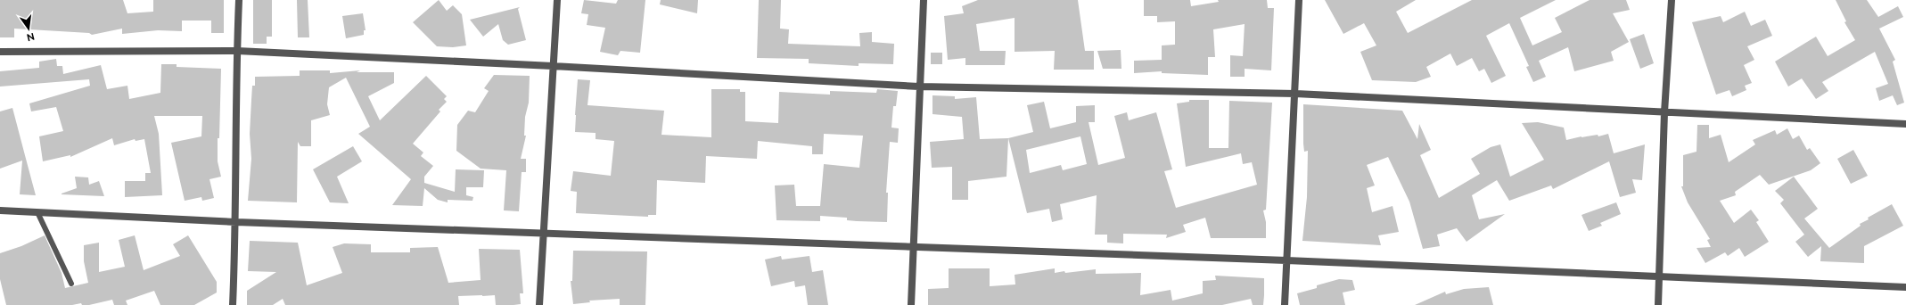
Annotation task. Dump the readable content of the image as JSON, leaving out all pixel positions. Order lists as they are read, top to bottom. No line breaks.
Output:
{"north":"bottom"}
